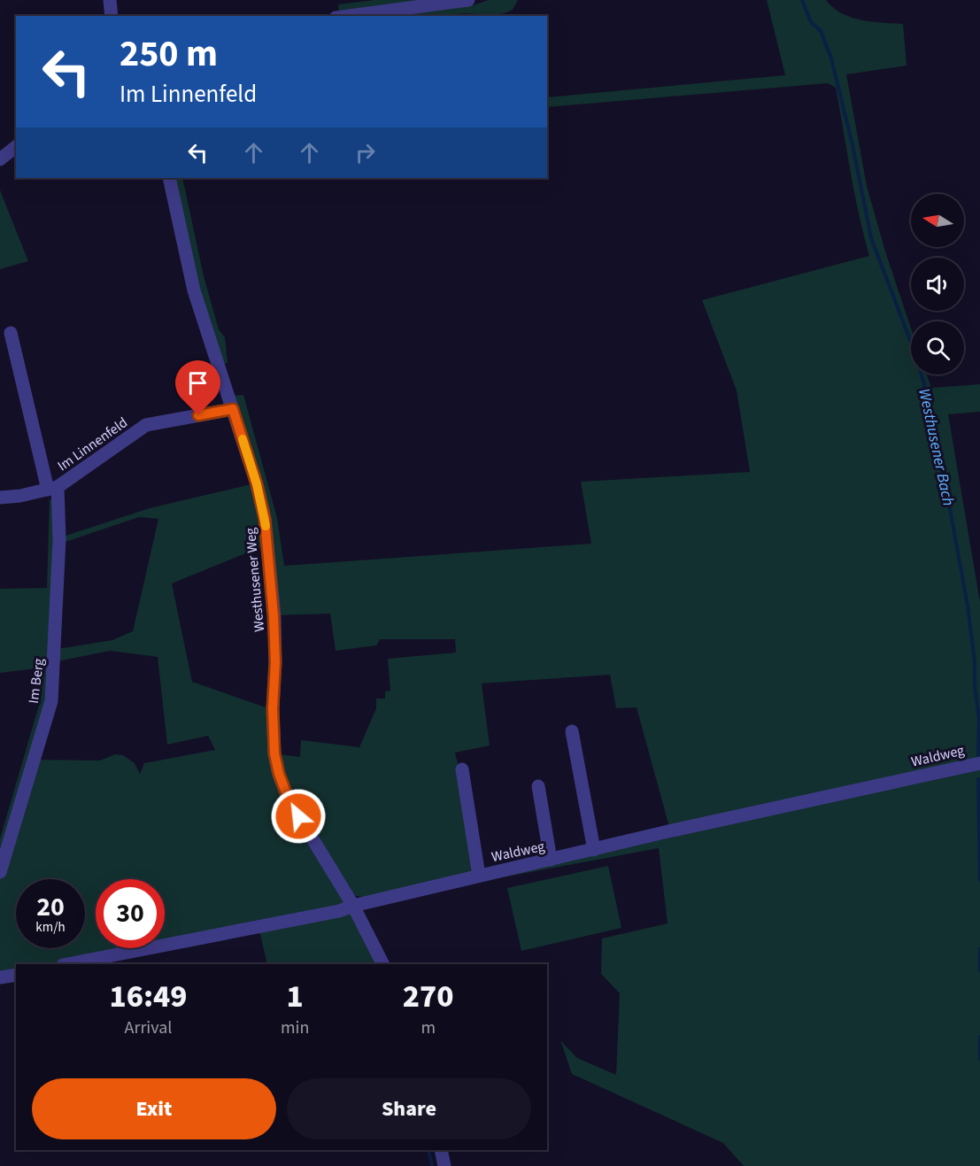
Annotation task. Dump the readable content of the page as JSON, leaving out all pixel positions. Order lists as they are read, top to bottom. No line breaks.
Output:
{"streets":{"street":["Im Linnenfeld","Westhusener Weg","Im Berg","Waldweg"]},"crossings":[["Im Linnenfeld","Westhusener Weg"],["Im Linnenfeld","Im Berg"],["Westhusener Weg","Waldweg"]],"water":["Westhusener Bach"],"north":"left","page":{"turn":["250 m","Im Linnenfeld"],"speed":"20 km/h","limit":"30","eta":["16:49","Arrival","1","min","270","m"],"buttons":["Exit","Share"]}}
